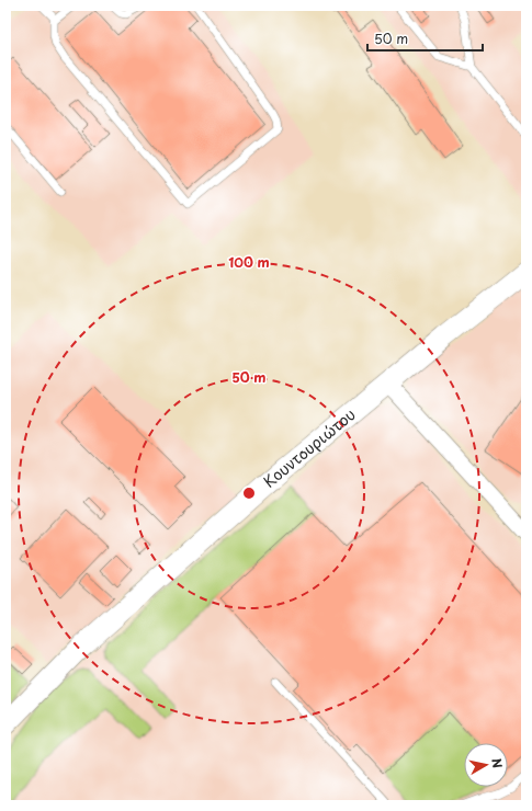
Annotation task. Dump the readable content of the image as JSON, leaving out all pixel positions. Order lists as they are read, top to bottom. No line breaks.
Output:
{"streets":{"street":["Κουντουριώτου"]},"scale_bar":"50 m","north":"right","rings":["100 m","50 m"]}
